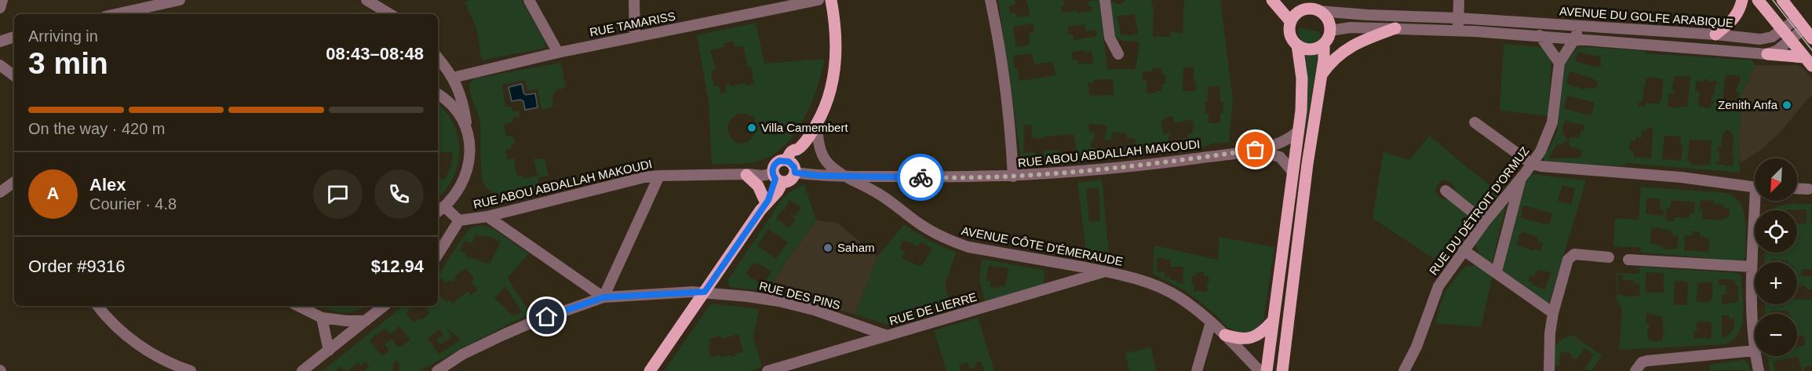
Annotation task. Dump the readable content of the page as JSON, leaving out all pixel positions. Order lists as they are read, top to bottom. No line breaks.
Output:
{"streets":{"street":["AVENUE DU GOLFE ARABIQUE","RUE TAMARISS","RUE ABOU ABDALLAH MAKOUDI","RUE DU DÉTROIT D'ORMUZ","AVENUE CÔTE D'ÉMERAUDE","RUE DES PINS","RUE DE LIERRE"]},"crossings":[["AVENUE DU GOLFE ARABIQUE","RUE DU DÉTROIT D'ORMUZ"],["RUE ABOU ABDALLAH MAKOUDI","AVENUE CÔTE D'ÉMERAUDE"],["AVENUE CÔTE D'ÉMERAUDE","RUE DE LIERRE"],["RUE DES PINS","RUE DE LIERRE"]],"places":["Zenith Anfa","Villa Camembert","Saham"],"north":"bottom left","page":{"heading":["3 min","Arriving in","08:43–08:48"],"panel":["Alex","Courier · 4.8","Order #9316","$12.94"],"bar":"On the way · 420 m","map_buttons":["+","−"],"round":"A"}}
